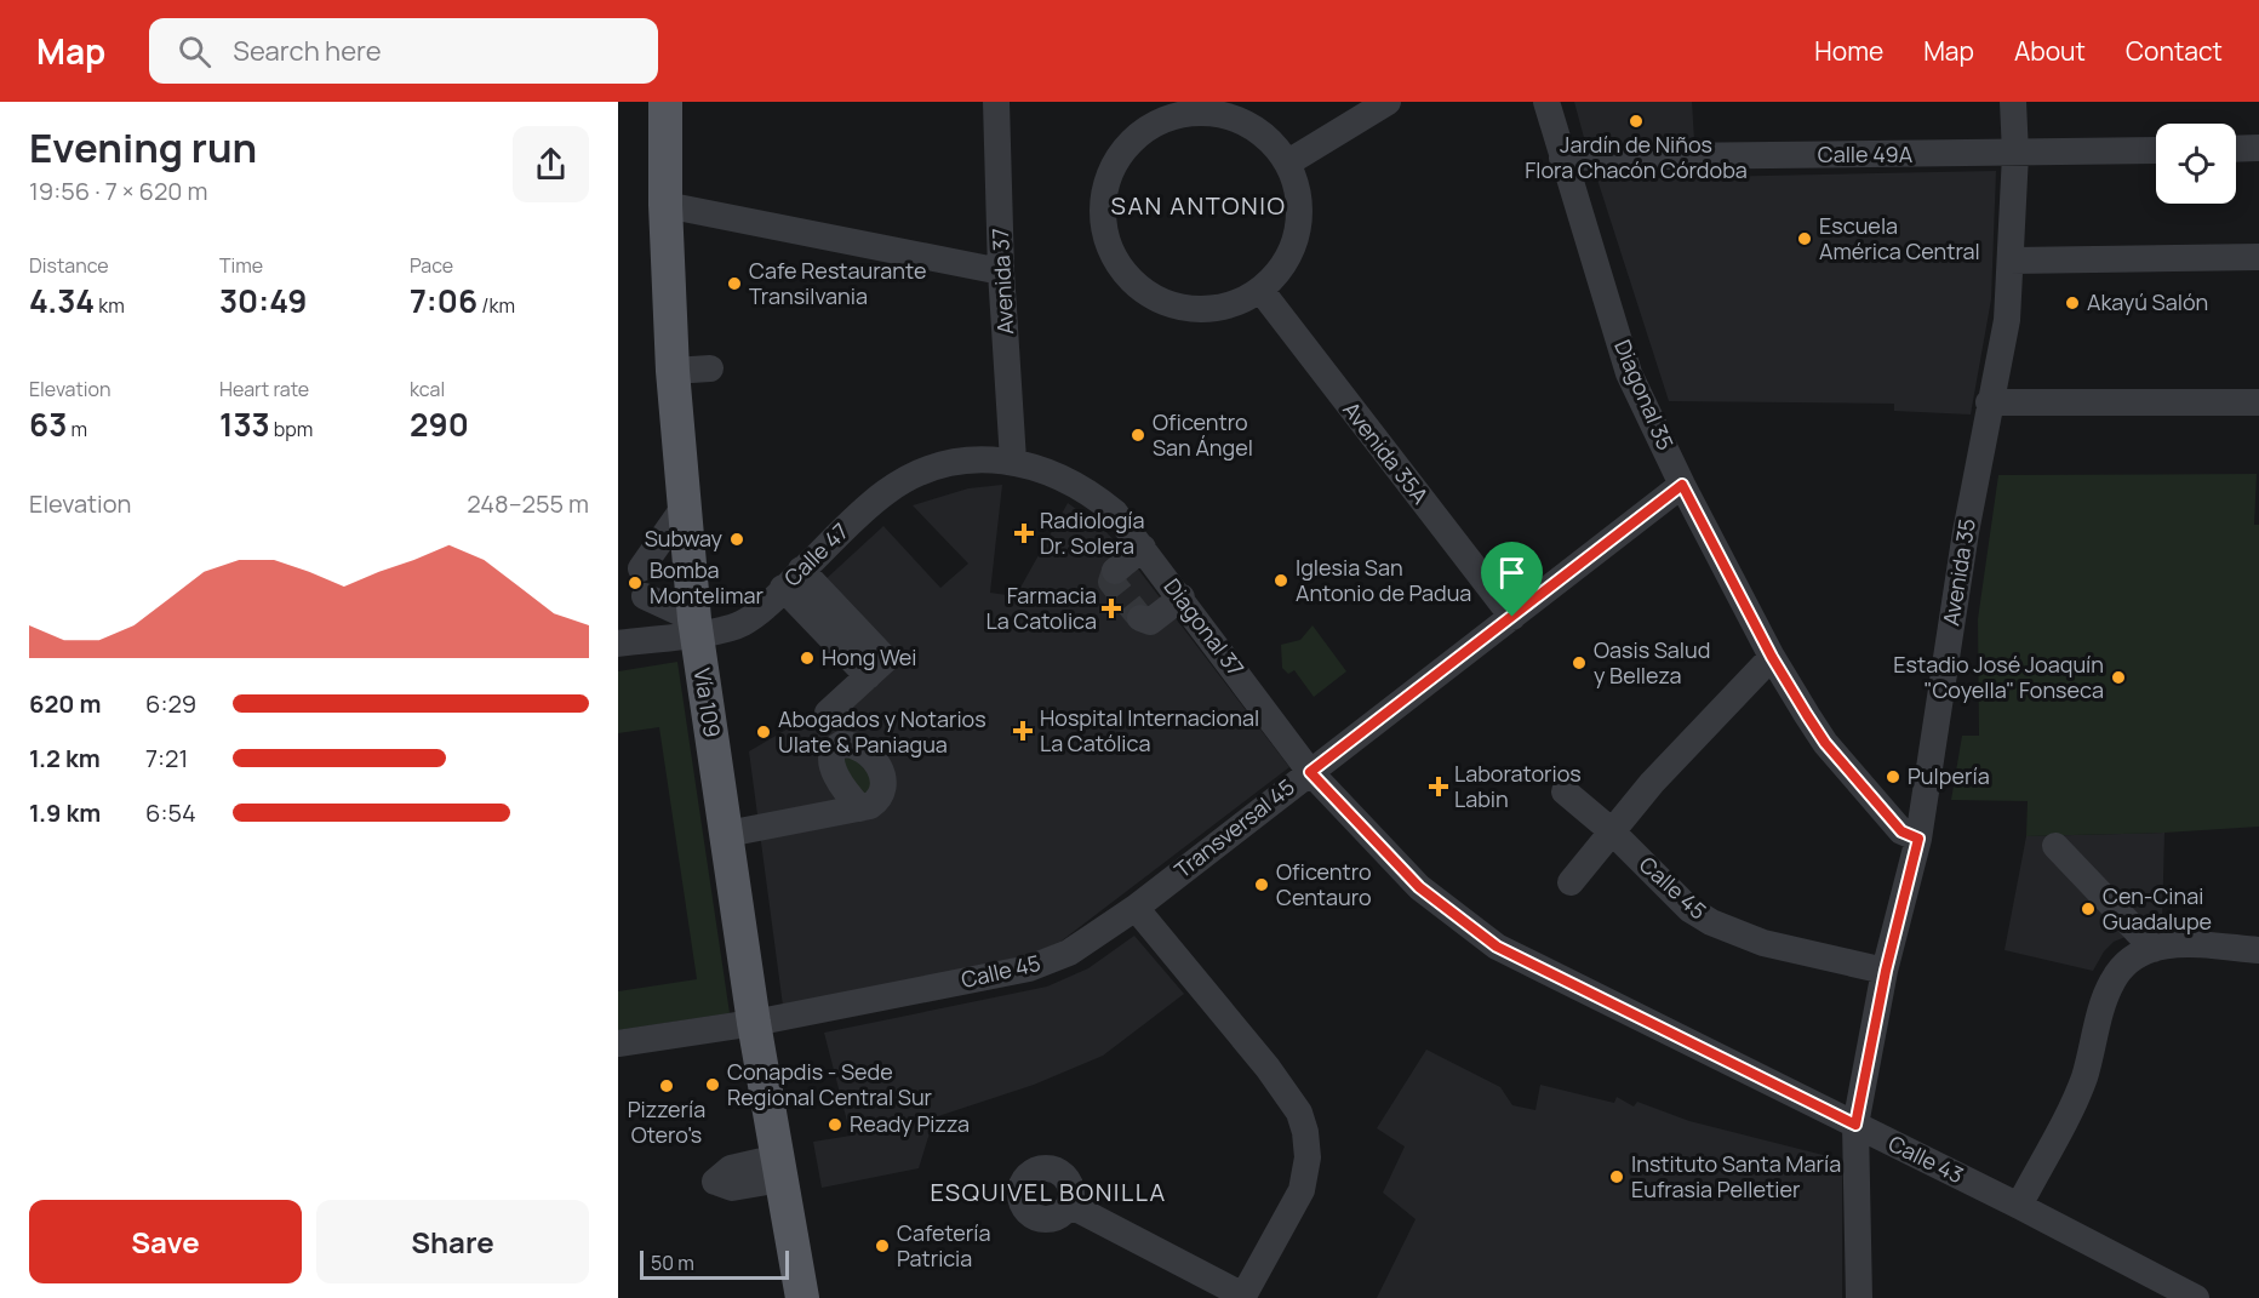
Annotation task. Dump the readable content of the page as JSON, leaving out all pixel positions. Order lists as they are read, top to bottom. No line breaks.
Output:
{"streets":{"main road":["Vía 109"],"street":["Calle 49A","Avenida 37","Diagonal 35","Avenida 35A","Calle 47","Avenida 35","Diagonal 37","Transversal 45","Calle 45","Calle 43"]},"crossings":[["Calle 49A","Diagonal 35"],["Calle 49A","Avenida 35"],["Avenida 37","Calle 47"],["Avenida 37","Diagonal 37"],["Diagonal 35","Avenida 35"],["Diagonal 35","Transversal 45"],["Avenida 35A","Transversal 45"],["Calle 47","Diagonal 37"],["Calle 47","Vía 109"],["Avenida 35","Calle 45"],["Avenida 35","Calle 43"],["Diagonal 37","Transversal 45"],["Diagonal 37","Calle 43"],["Vía 109","Calle 45"],["Transversal 45","Calle 45"]],"districts":["SAN ANTONIO","ESQUIVEL BONILLA"],"places":{"other":["Jardín de Niños Flora Chacón Córdoba","Escuela América Central","Cafe Restaurante Transilvania","Akayú Salón","Oficentro San Ángel","Subway","Iglesia San Antonio de Padua","Bomba Montelimar","Hong Wei","Oasis Salud y Belleza","Estadio José Joaquín \"Coyella\" Fonseca","Abogados y Notarios Ulate & Paniagua","Pulpería","Oficentro Centauro","Cen-Cinai Guadalupe","Conapdis - Sede Regional Central Sur","Pizzería Otero's","Ready Pizza","Instituto Santa María Eufrasia Pelletier","Cafetería Patricia"],"health":["Radiología Dr. Solera","Farmacia La Catolica","Hospital Internacional La Católica","Laboratorios Labin"]},"scale_bar":"50 m","page":{"header":"Map","search":"Search here","nav":["Home","Map","About","Contact"],"heading":["Evening run","19:56 · 7 × 620 m"],"stats":[["Distance","4.34 km"],["Time","30:49"],["Pace","7:06 /km"],["Elevation","63 m"],["Heart rate","133 bpm"],["kcal","290"]],"chart":["Elevation","248–255 m"],"list":[{"name":"620 m","note":"6:29"},{"name":"1.2 km","note":"7:21"},{"name":"1.9 km","note":"6:54"}],"buttons":["Save","Share"],"scale":"50 m"}}
